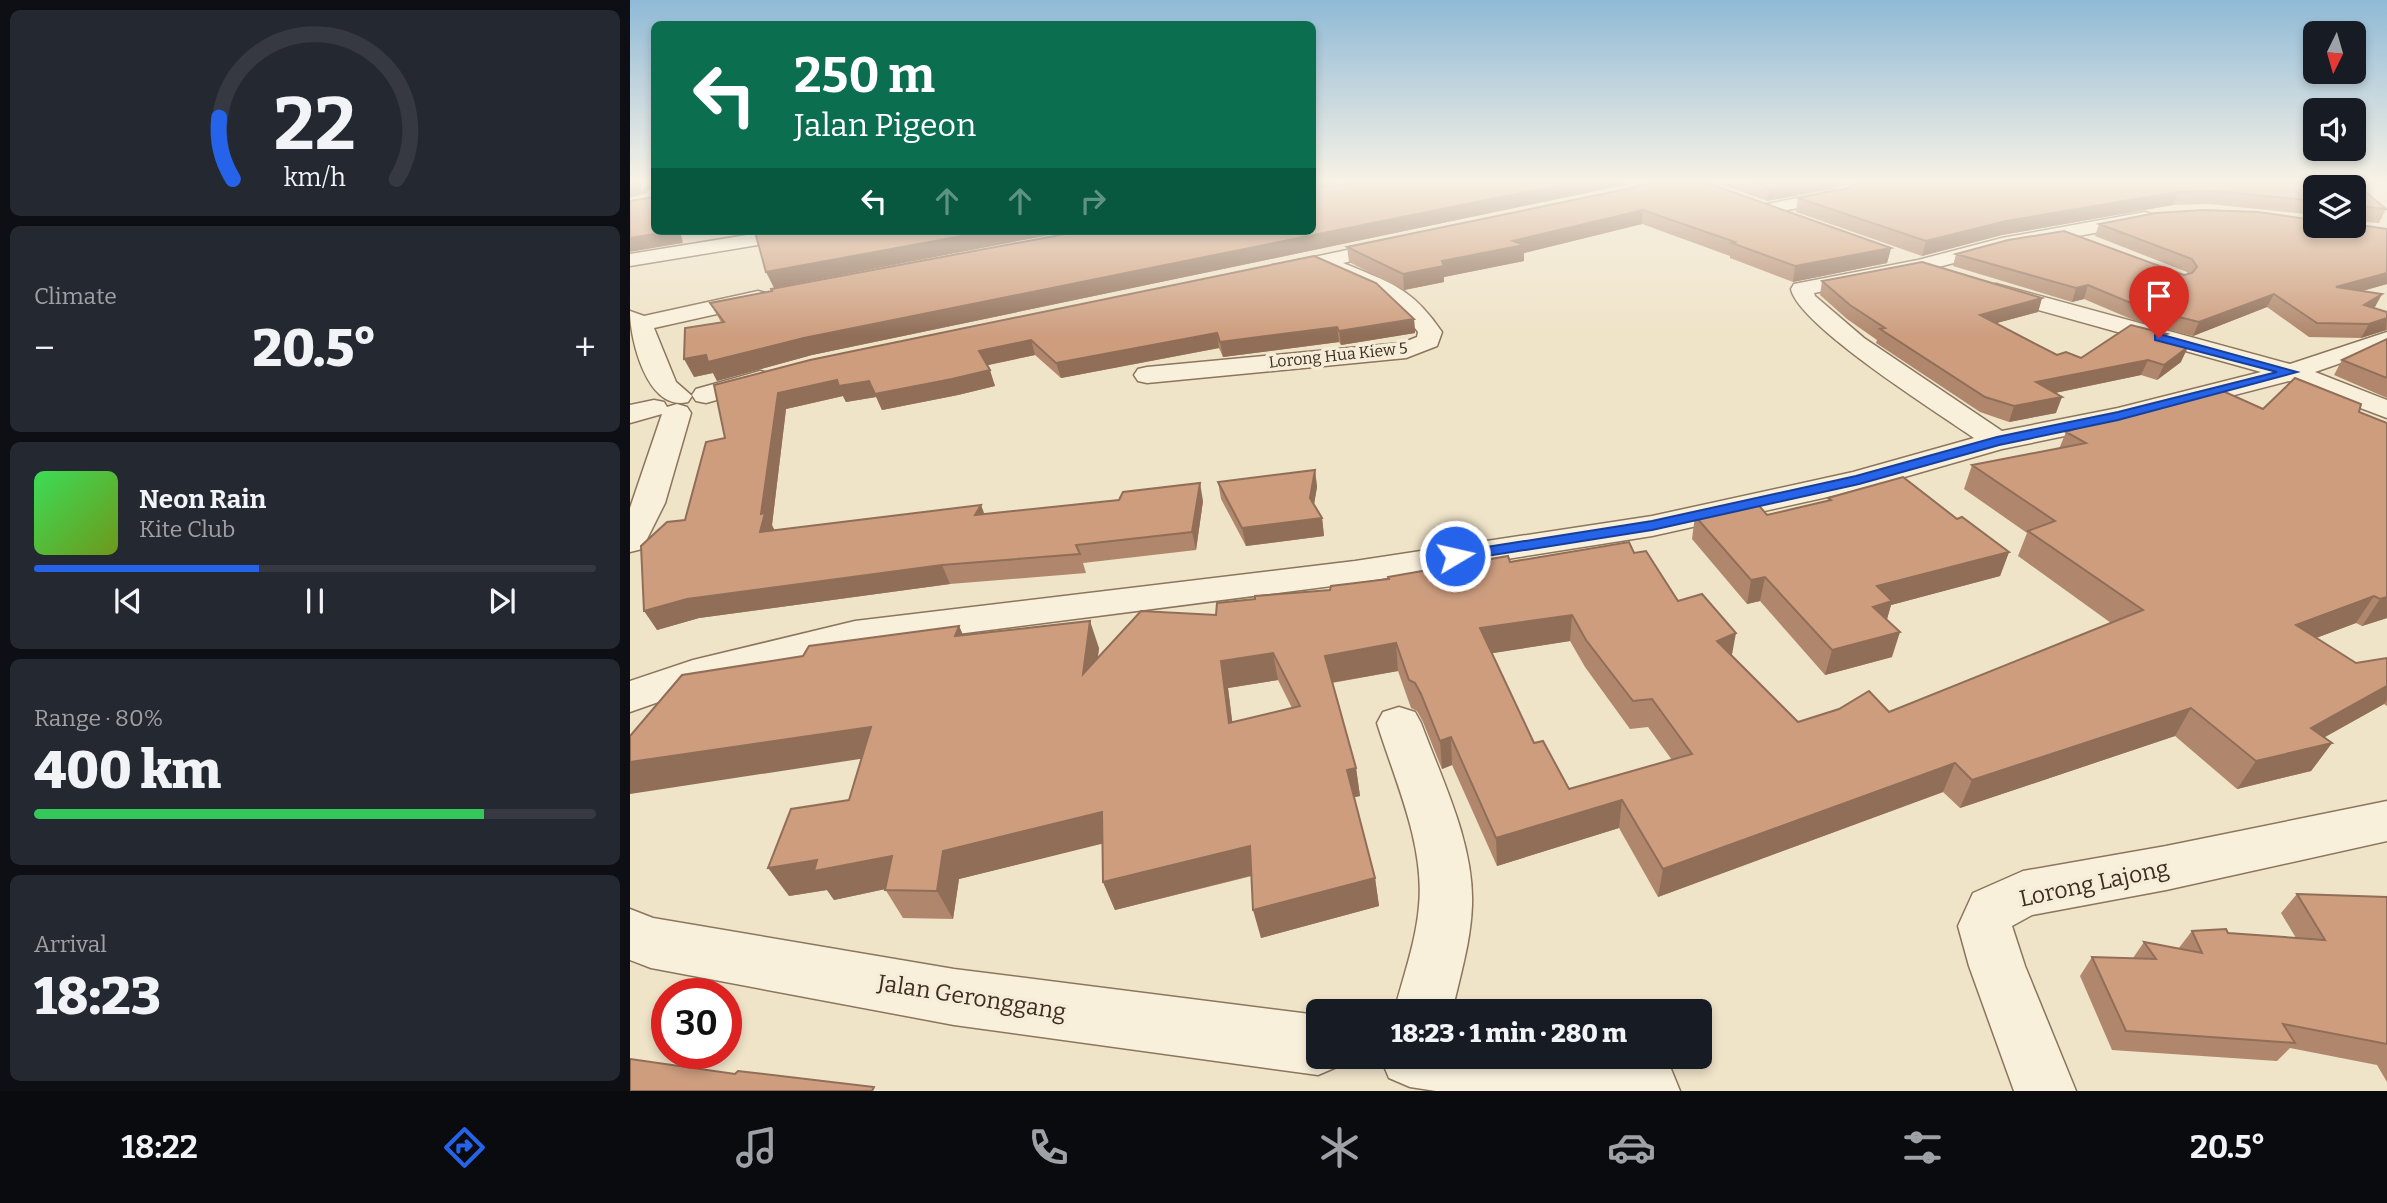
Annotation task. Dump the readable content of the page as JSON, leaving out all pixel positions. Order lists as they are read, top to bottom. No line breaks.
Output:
{"streets":{"street":["Lorong Hua Kiew 5","Lorong Lajong","Jalan Geronggang"]},"north":"bottom","page":{"turn":["250 m","Jalan Pigeon"],"tile":["Climate",["Range · 80%","400 km"],["Arrival","18:23"]],"heat":["−","20.5°","+"],"song":["Neon Rain","Kite Club"],"limit":"30","trip":"18:23 · 1 min · 280 m","tabs":["18:22","20.5°"],"gauge":["22","km/h"]}}
